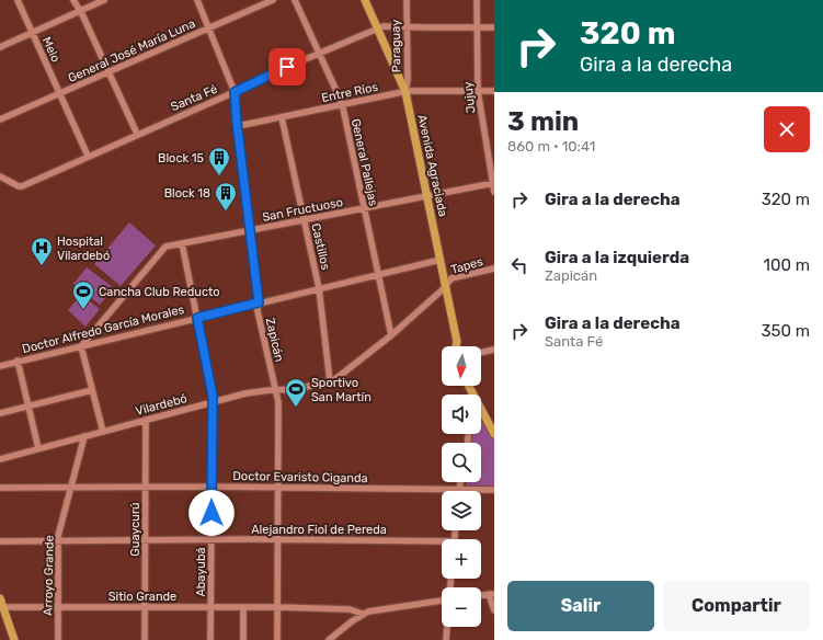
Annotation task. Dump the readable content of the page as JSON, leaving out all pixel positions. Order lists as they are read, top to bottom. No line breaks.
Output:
{"streets":{"main road":["Avenida Agraciada"],"street":["Paraguay","Melo","General José María Luna","Entre Ríos","Santa Fé","Jujuy","General Pallejas","San Fructuoso","Castillos","Tapes","Doctor Alfredo García Morales","Zapicán","Vilardebó","Doctor Evaristo Ciganda","Guaycurú","Alejandro Fiol de Pereda","Abayubá","Arroyo Grande","Sitio Grande"]},"crossings":[["Paraguay","Entre Ríos"],["Paraguay","Santa Fé"],["Paraguay","Avenida Agraciada"],["Melo","General José María Luna"],["Melo","Santa Fé"],["General José María Luna","Zapicán"],["Entre Ríos","Jujuy"],["Entre Ríos","General Pallejas"],["Entre Ríos","Avenida Agraciada"],["Entre Ríos","Castillos"],["Entre Ríos","Zapicán"],["Santa Fé","Jujuy"],["Santa Fé","General Pallejas"],["Santa Fé","Avenida Agraciada"],["Santa Fé","Zapicán"],["Jujuy","San Fructuoso"],["General Pallejas","San Fructuoso"],["General Pallejas","Tapes"],["General Pallejas","Doctor Alfredo García Morales"],["Avenida Agraciada","San Fructuoso"],["Avenida Agraciada","Tapes"],["Avenida Agraciada","Doctor Alfredo García Morales"],["San Fructuoso","Castillos"],["San Fructuoso","Doctor Alfredo García Morales"],["San Fructuoso","Zapicán"],["San Fructuoso","Abayubá"],["Castillos","Tapes"],["Castillos","Doctor Alfredo García Morales"],["Castillos","Vilardebó"],["Tapes","Vilardebó"],["Doctor Alfredo García Morales","Zapicán"],["Doctor Alfredo García Morales","Abayubá"],["Zapicán","Vilardebó"],["Zapicán","Doctor Evaristo Ciganda"],["Zapicán","Alejandro Fiol de Pereda"],["Zapicán","Sitio Grande"],["Vilardebó","Guaycurú"],["Vilardebó","Abayubá"],["Vilardebó","Arroyo Grande"],["Doctor Evaristo Ciganda","Guaycurú"],["Doctor Evaristo Ciganda","Abayubá"],["Doctor Evaristo Ciganda","Arroyo Grande"],["Guaycurú","Alejandro Fiol de Pereda"],["Guaycurú","Sitio Grande"],["Alejandro Fiol de Pereda","Abayubá"],["Alejandro Fiol de Pereda","Arroyo Grande"],["Abayubá","Sitio Grande"],["Arroyo Grande","Sitio Grande"]],"places":{"building":["Block 15","Block 18"],"hospital":["Hospital Vilardebó"],"sports":["Cancha Club Reducto","Sportivo San Martín"]},"north":"bottom","page":{"turn":["320 m","Gira a la derecha"],"heading":["3 min","860 m · 10:41"],"list":[{"name":"Gira a la derecha","value":"320 m"},{"name":"Gira a la izquierda","note":"Zapicán","value":"100 m"},{"name":"Gira a la derecha","note":"Santa Fé","value":"350 m"}],"map_buttons":["+","−"],"buttons":["Salir","Compartir"]}}
